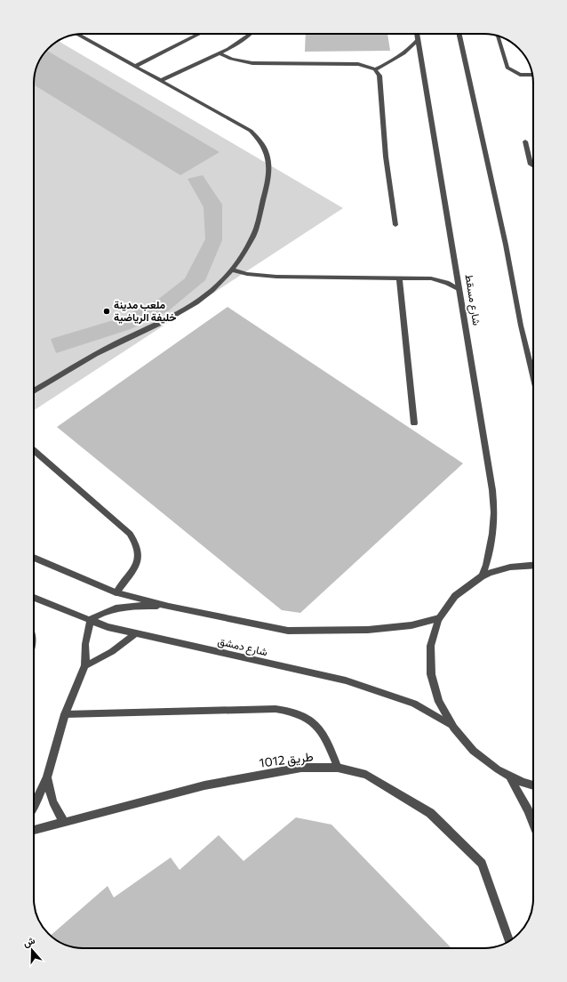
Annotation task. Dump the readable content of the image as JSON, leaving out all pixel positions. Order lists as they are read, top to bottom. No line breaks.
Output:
{"streets":{"street":["شارع مسقط","شارع دمشق","طريق 1012"]},"places":["ملعب مدينة خليفة الرياضية"],"north":"top"}
